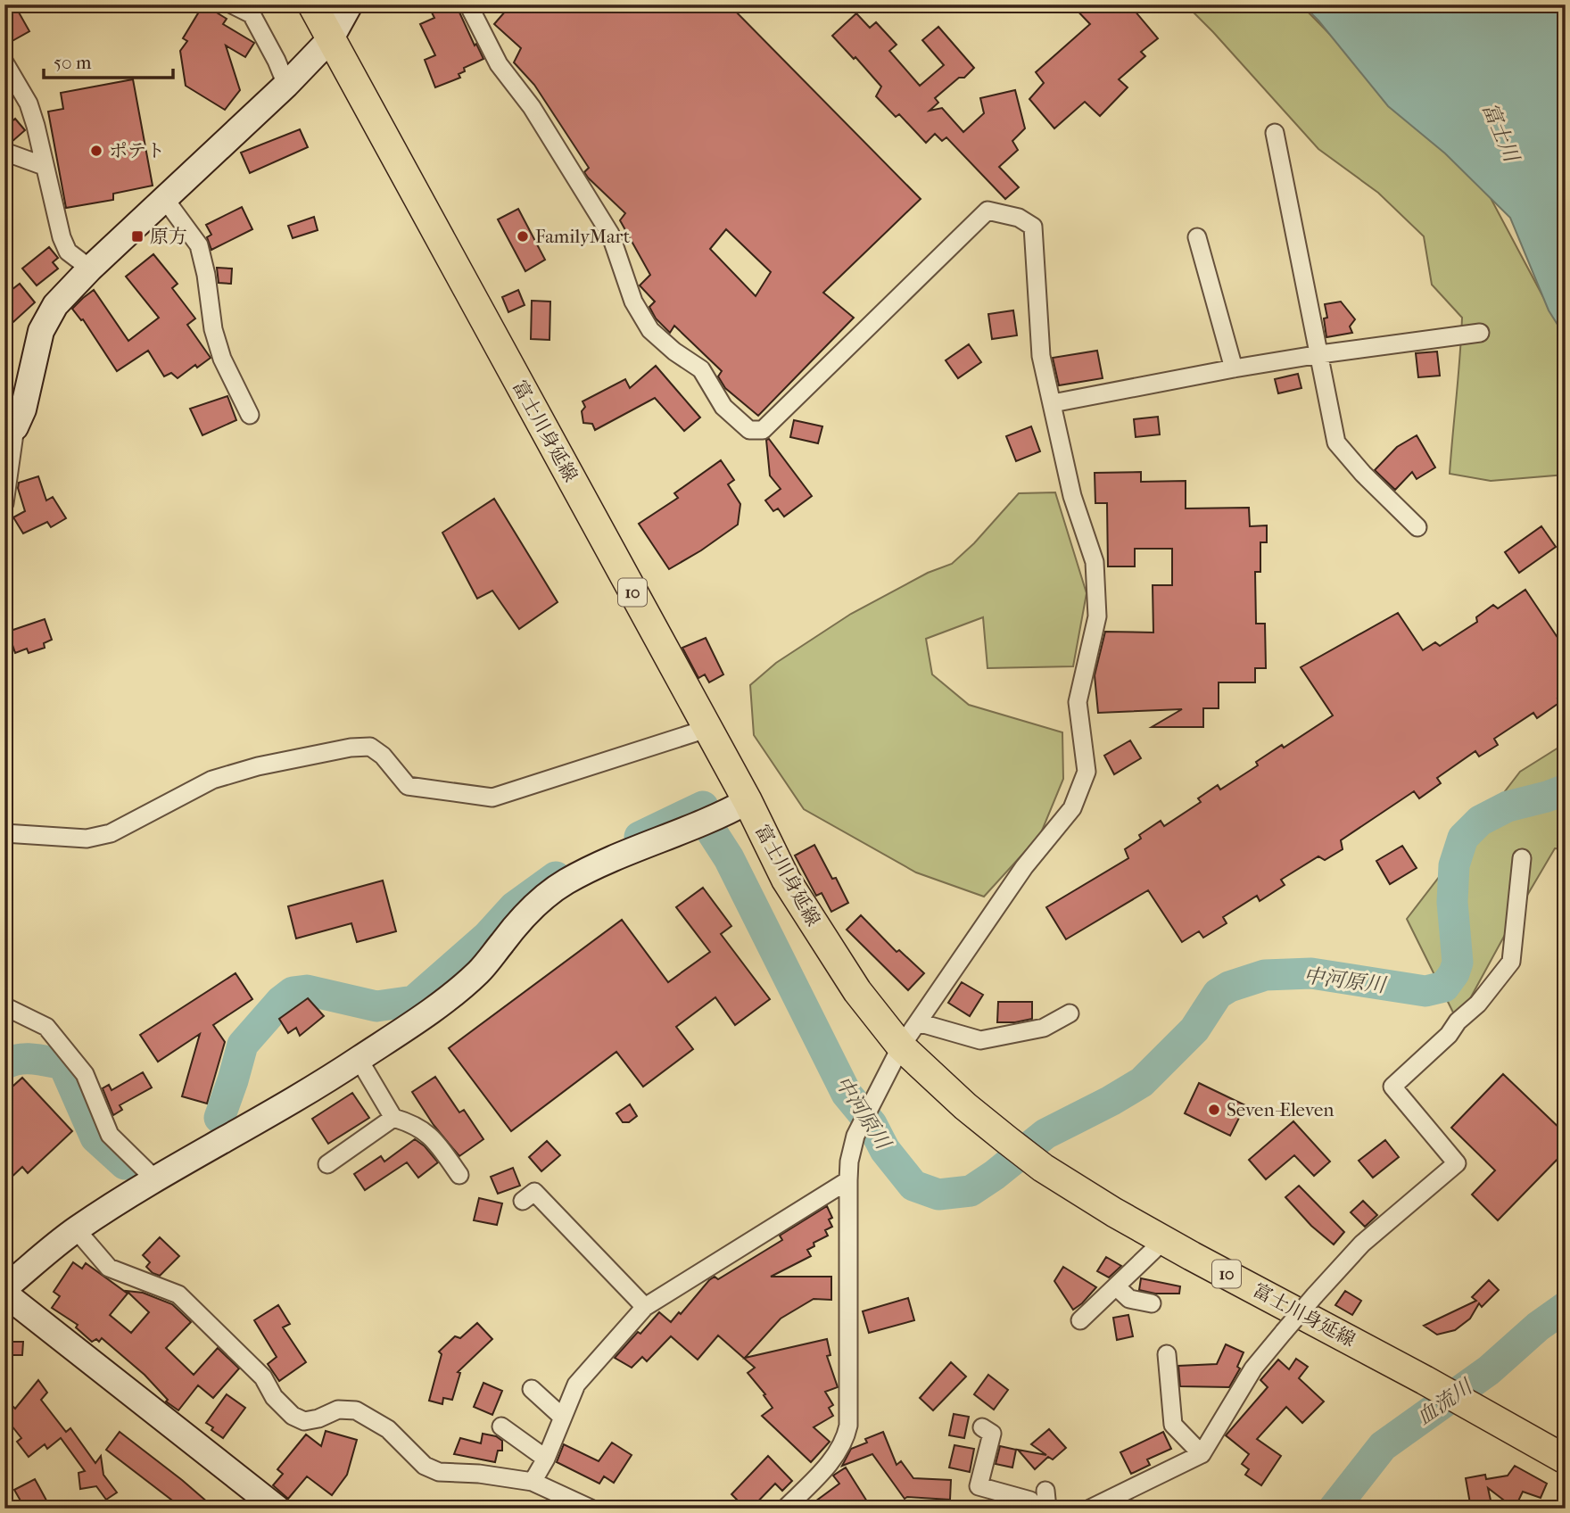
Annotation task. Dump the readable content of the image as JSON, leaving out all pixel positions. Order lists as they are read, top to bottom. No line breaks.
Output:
{"streets":{"main road":["富士川身延線","10"]},"water":["富士川","中河原川","血流川"],"places":{"other":["ポテト","FamilyMart","Seven-Eleven"],"transit":["原方"]},"scale_bar":"50 m"}
